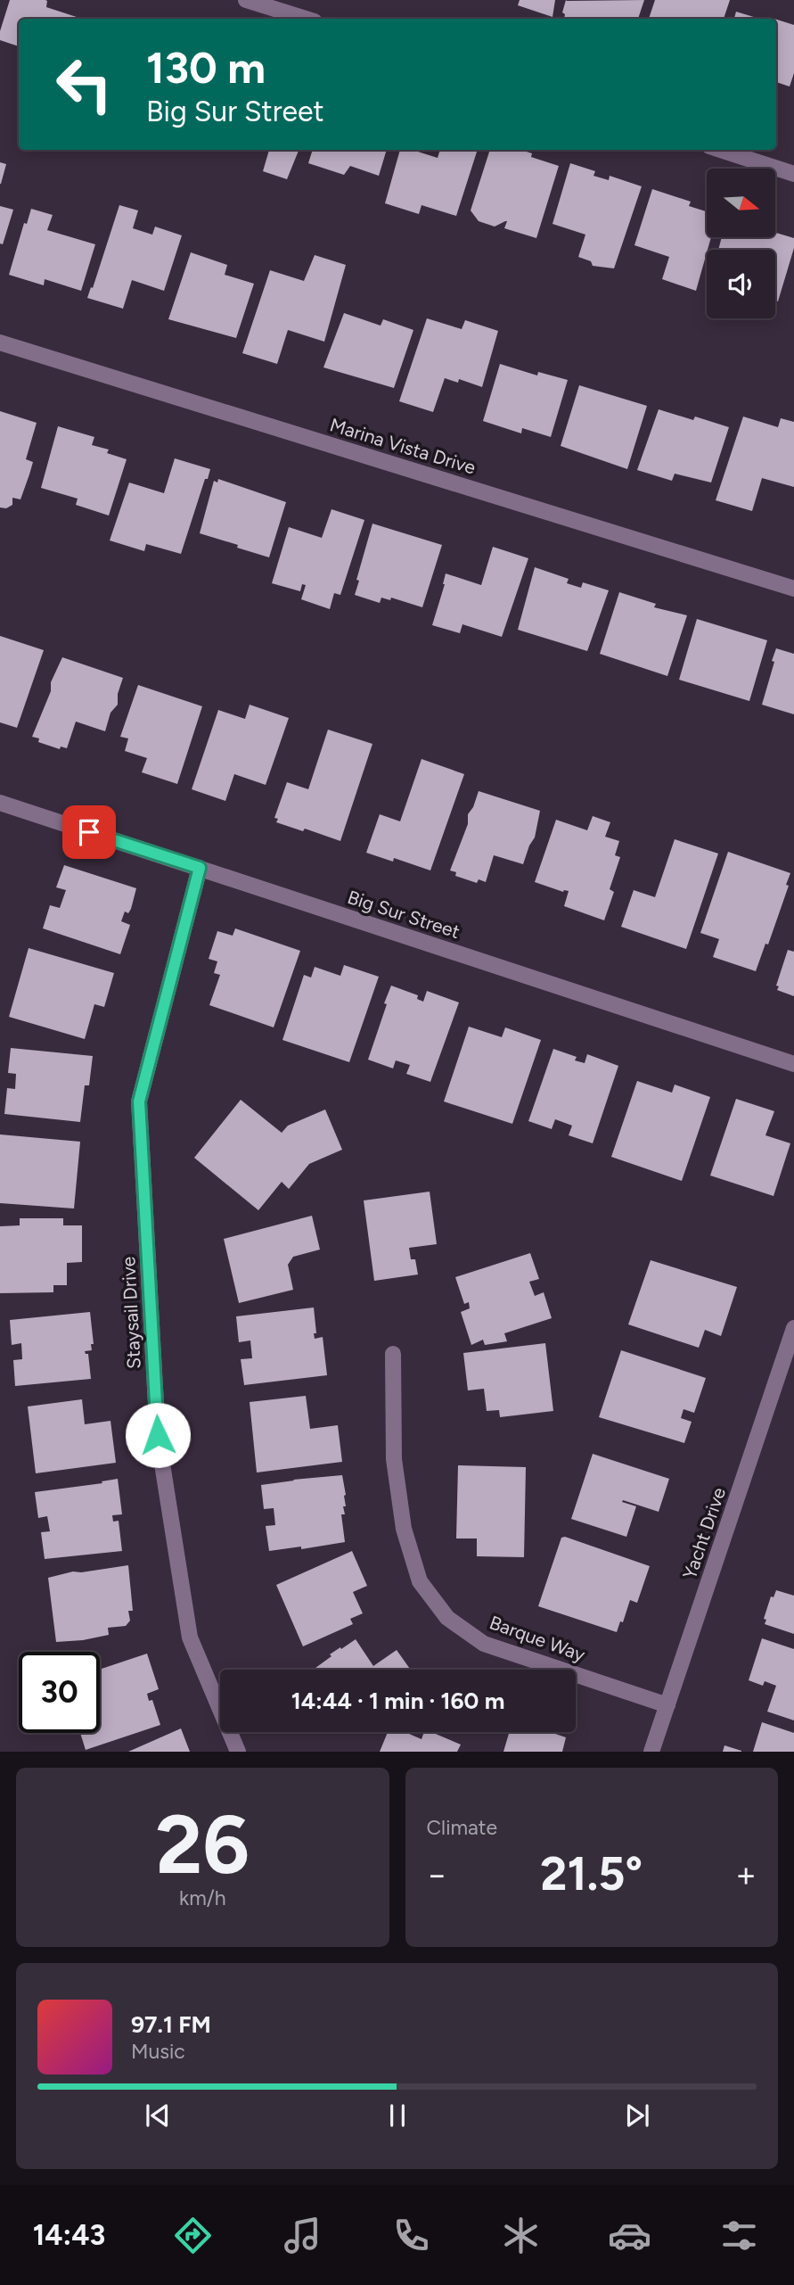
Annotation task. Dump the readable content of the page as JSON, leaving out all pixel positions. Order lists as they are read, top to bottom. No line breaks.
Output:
{"streets":{"street":["Marina Vista Drive","Big Sur Street","Staysail Drive","Yacht Drive","Barque Way"]},"crossings":[["Big Sur Street","Staysail Drive"],["Yacht Drive","Barque Way"]],"north":"right","page":{"turn":["130 m","Big Sur Street"],"limit":"30","trip":"14:44 · 1 min · 160 m","tile":[["26","km/h"],"Climate"],"heat":["−","21.5°","+"],"song":["97.1 FM","Music"],"tabs":"14:43"}}
